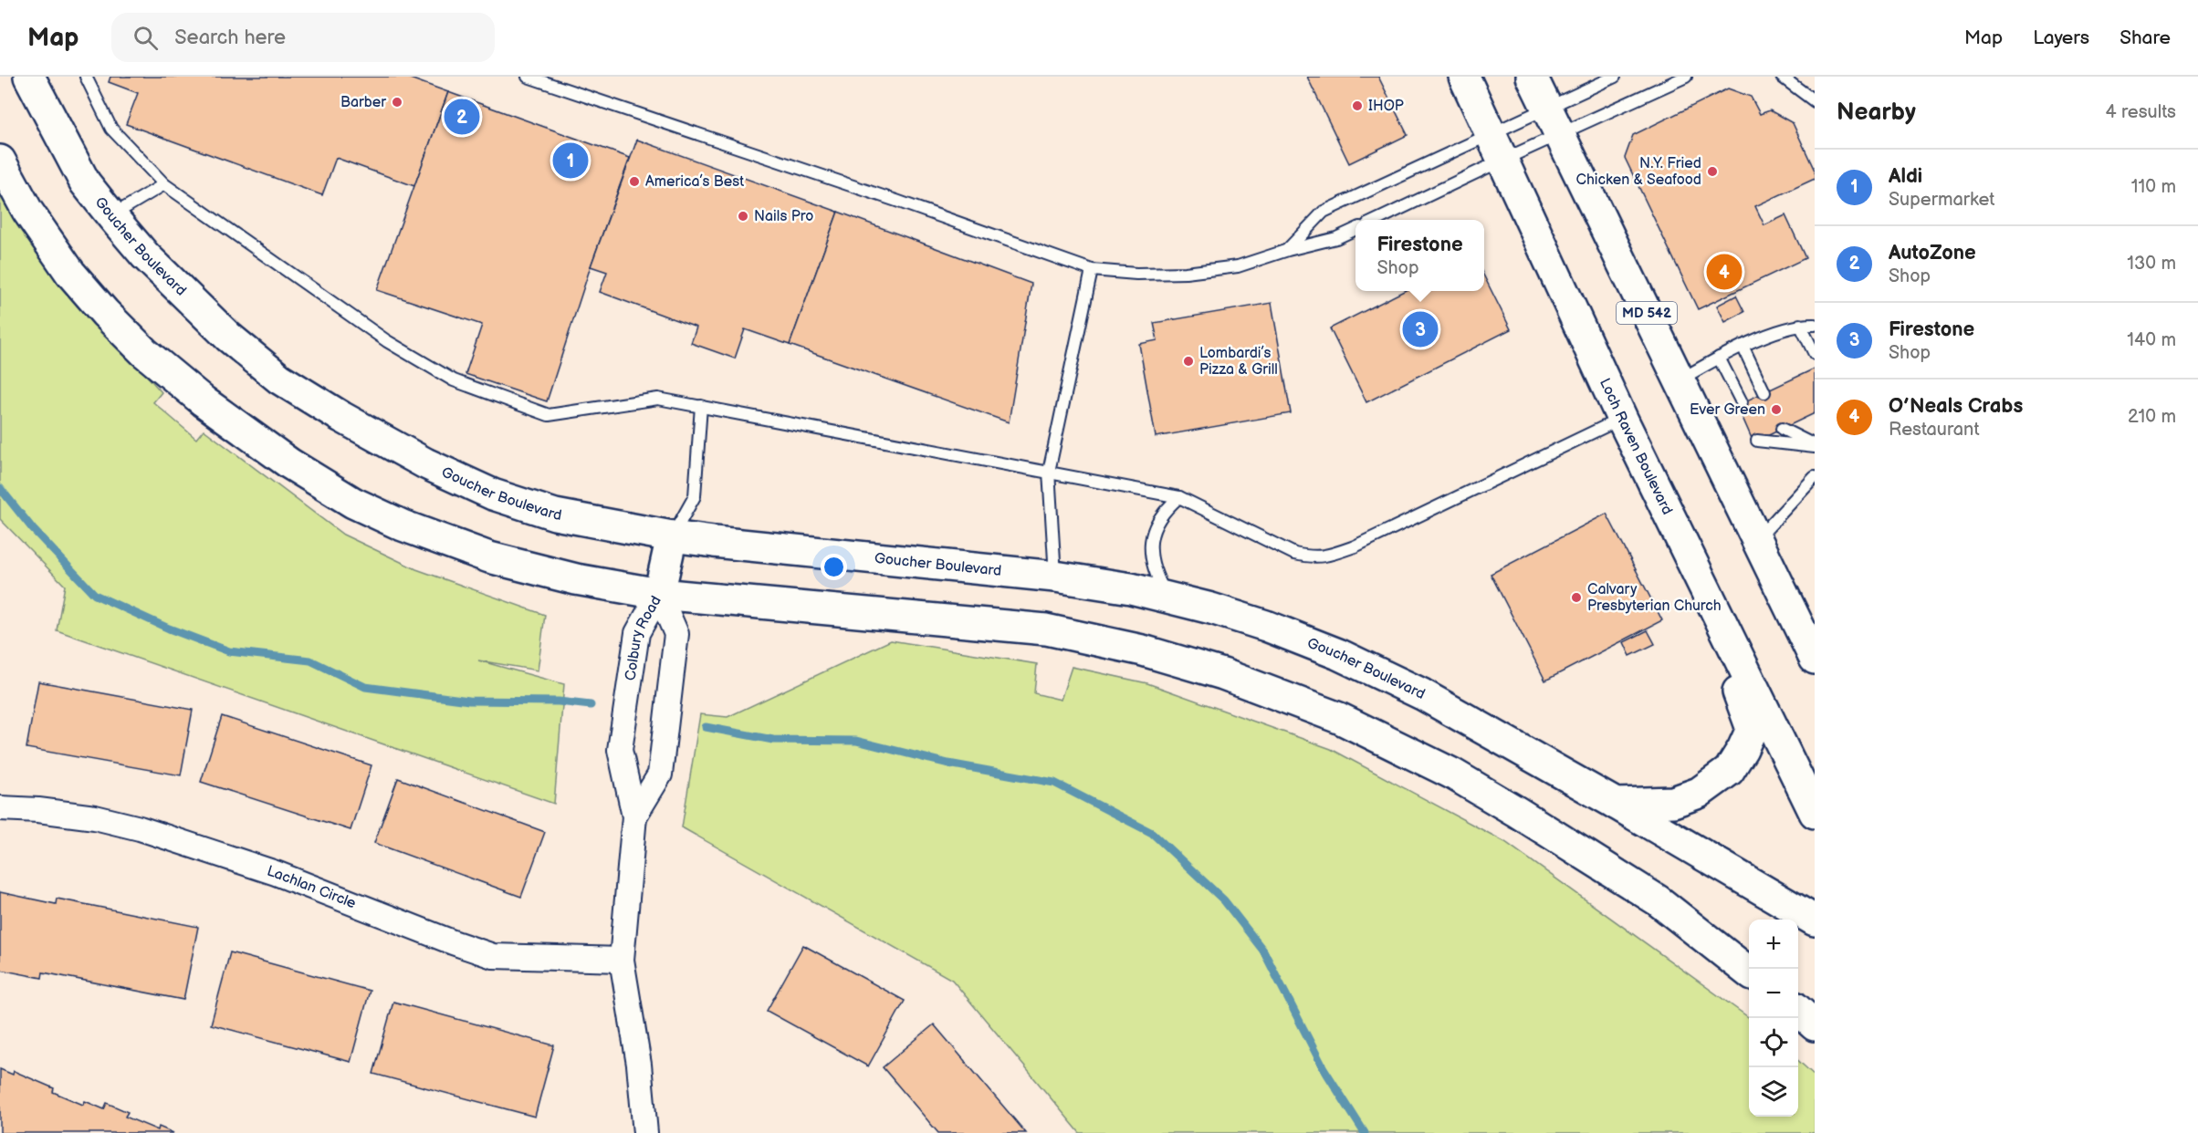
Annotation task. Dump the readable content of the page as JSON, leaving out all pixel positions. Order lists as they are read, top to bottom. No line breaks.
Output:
{"streets":{"main road":["Goucher Boulevard","MD 542","Loch Raven Boulevard"],"street":["Colbury Road","Lachlan Circle"]},"crossings":[["Colbury Road","Lachlan Circle"]],"places":["Barber","IHOP","N.Y. Fried Chicken & Seafood","America’s Best","Nails Pro","Lombardi’s Pizza & Grill","Ever Green","Calvary Presbyterian Church"],"page":{"header":"Map","search":"Search here","nav":["Map","Layers","Share"],"heading":["Nearby","4 results"],"pins":["2","1","4","3"],"list":[{"mark":"1","name":"Aldi","note":"Supermarket","value":"110 m"},{"mark":"2","name":"AutoZone","note":"Shop","value":"130 m"},{"mark":"3","name":"Firestone","note":"Shop","value":"140 m"},{"mark":"4","name":"O’Neals Crabs","note":"Restaurant","value":"210 m"}],"popup":["Firestone","Shop"],"map_buttons":["+","−"]}}
